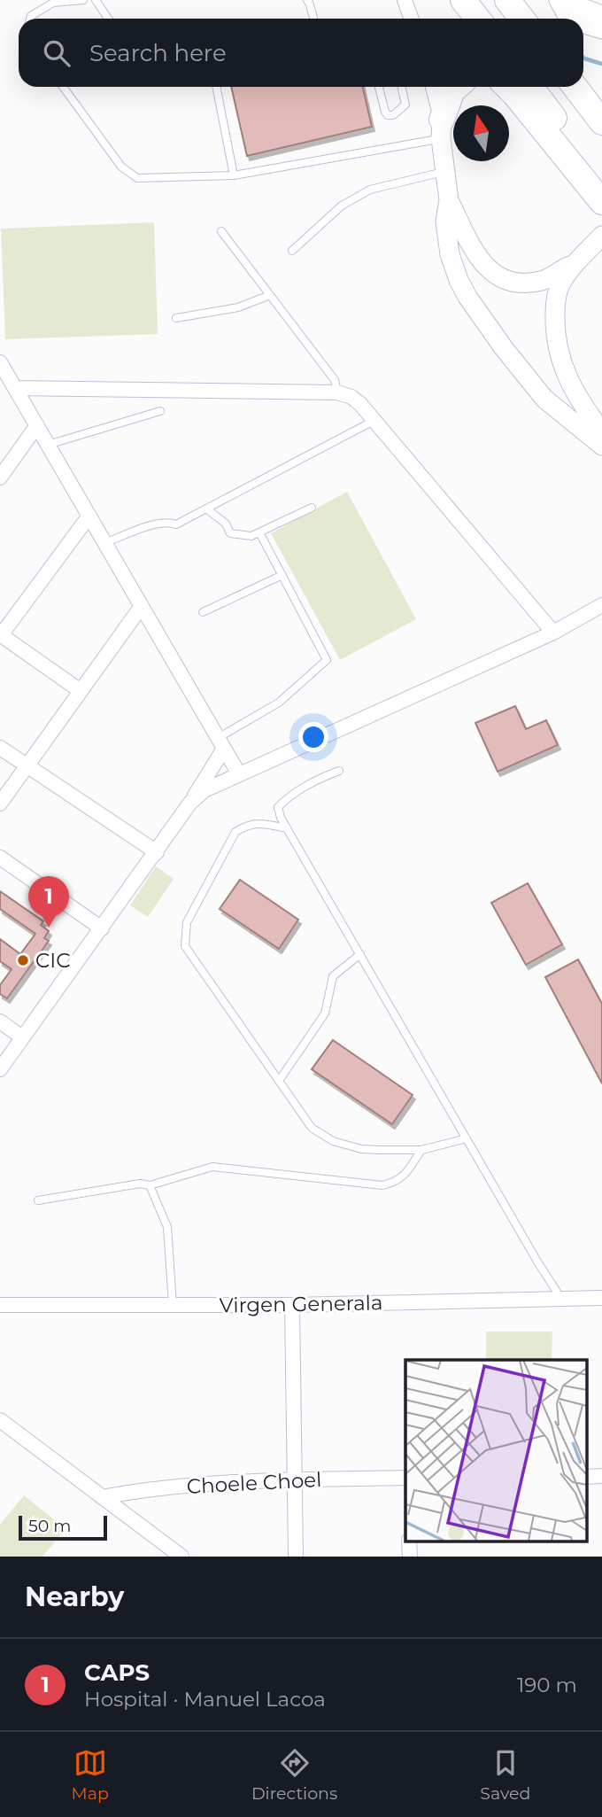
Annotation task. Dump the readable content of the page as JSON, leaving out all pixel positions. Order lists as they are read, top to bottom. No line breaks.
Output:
{"streets":{"street":["Virgen Generala","Choele Choel"]},"places":["CIC"],"scale_bar":"50 m","north":"top","page":{"search":"Search here","pins":"1","scale":"50 m","heading":"Nearby","list":[{"mark":"1","name":"CAPS","note":"Hospital · Manuel Lacoa","value":"190 m"}],"nav":["Map","Directions","Saved"]}}
